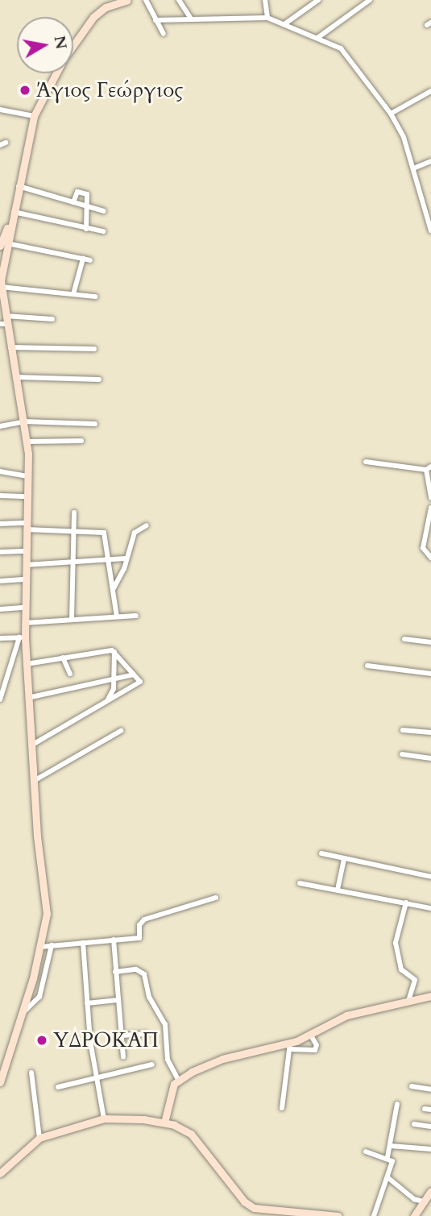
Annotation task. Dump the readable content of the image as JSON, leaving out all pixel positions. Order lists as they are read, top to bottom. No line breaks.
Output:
{"places":["Άγιος Γεώργιος","ΥΔΡΟΚΑΠ"],"north":"right"}
